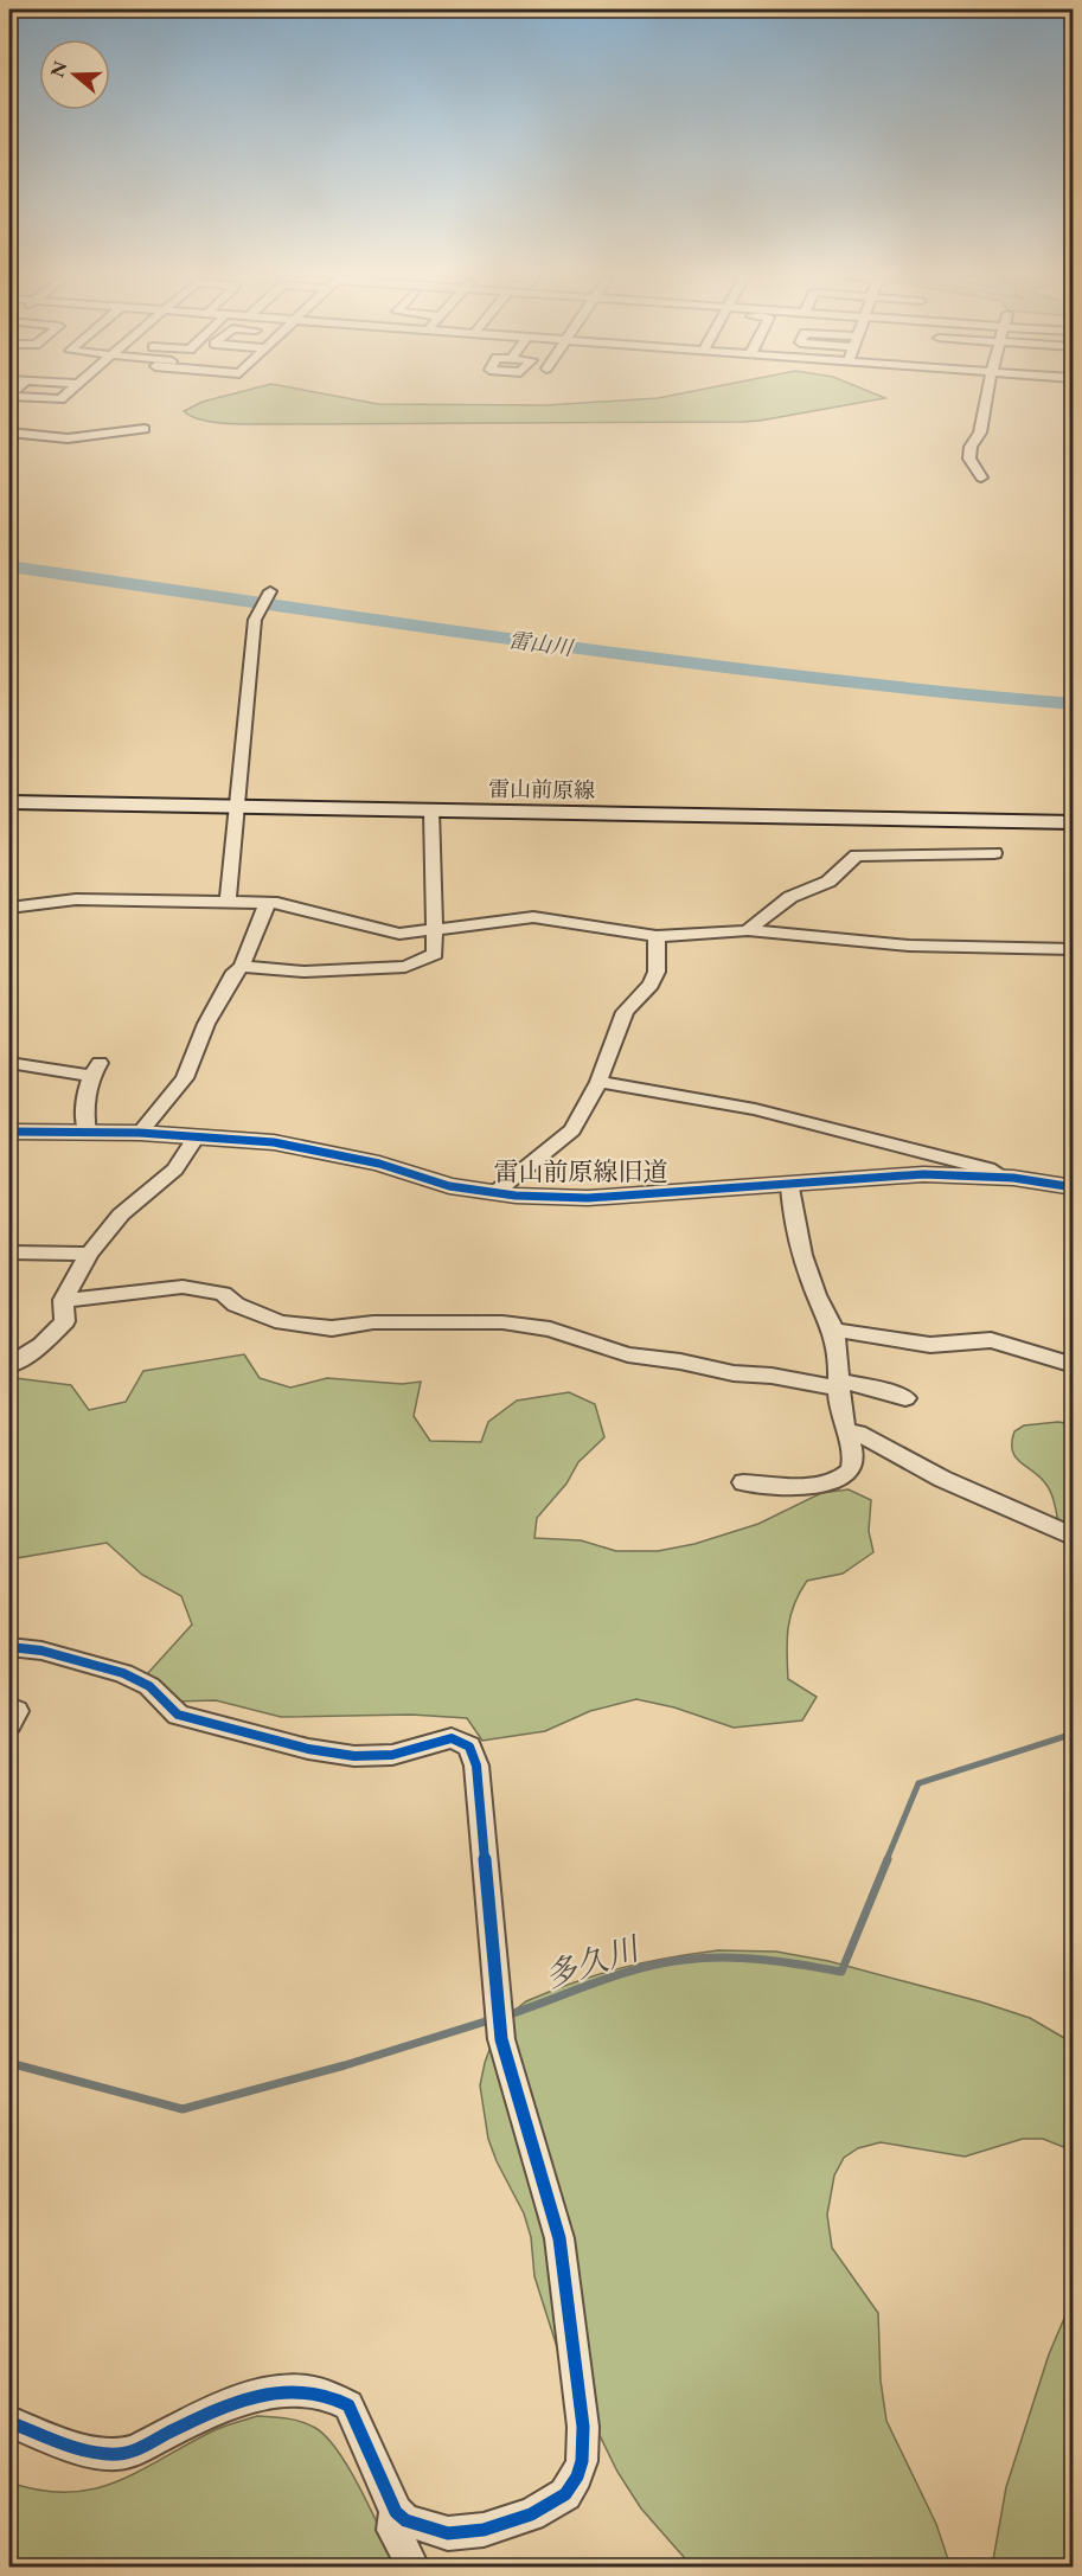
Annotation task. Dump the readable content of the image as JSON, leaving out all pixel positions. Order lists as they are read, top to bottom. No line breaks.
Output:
{"streets":{"main road":["雷山前原線"],"street":["雷山前原線旧道"]},"water":["雷山川","多久川"],"north":"left"}
